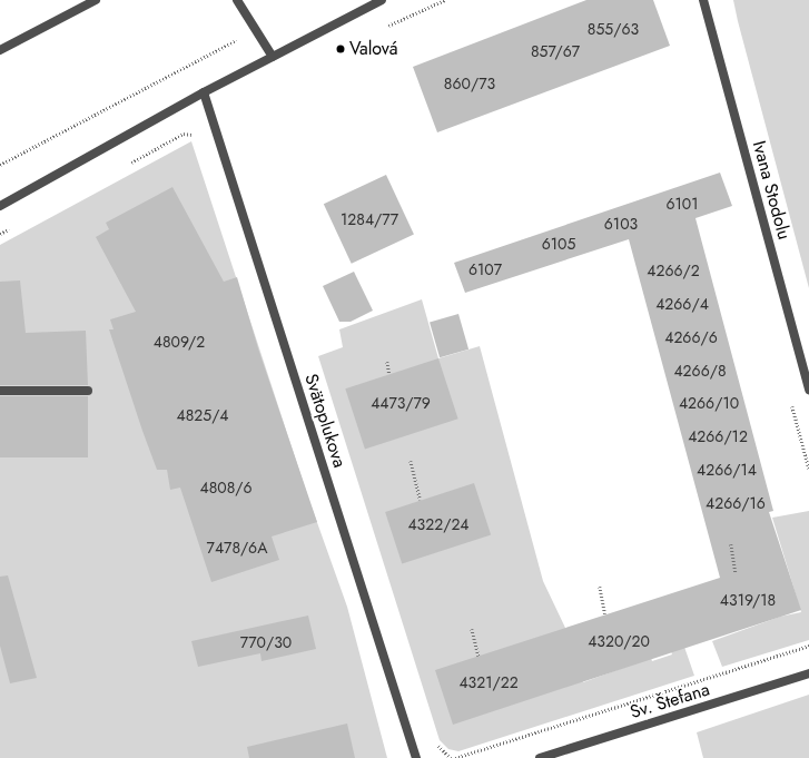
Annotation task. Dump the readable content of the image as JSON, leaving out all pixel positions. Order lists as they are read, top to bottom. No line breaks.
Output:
{"streets":{"street":["Ivana Stodolu","Svätoplukova","Sv. Štefana"]},"places":["Valová"],"house_numbers":["855/63","857/67","860/73","6101","1284/77","6103","6105","6107","4266/2","4266/4","4266/6","4809/2","4266/8","4473/79","4266/10","4825/4","4266/12","4266/14","4808/6","4266/16","4322/24","7478/6A","4319/18","4320/20","770/30","4321/22"]}
